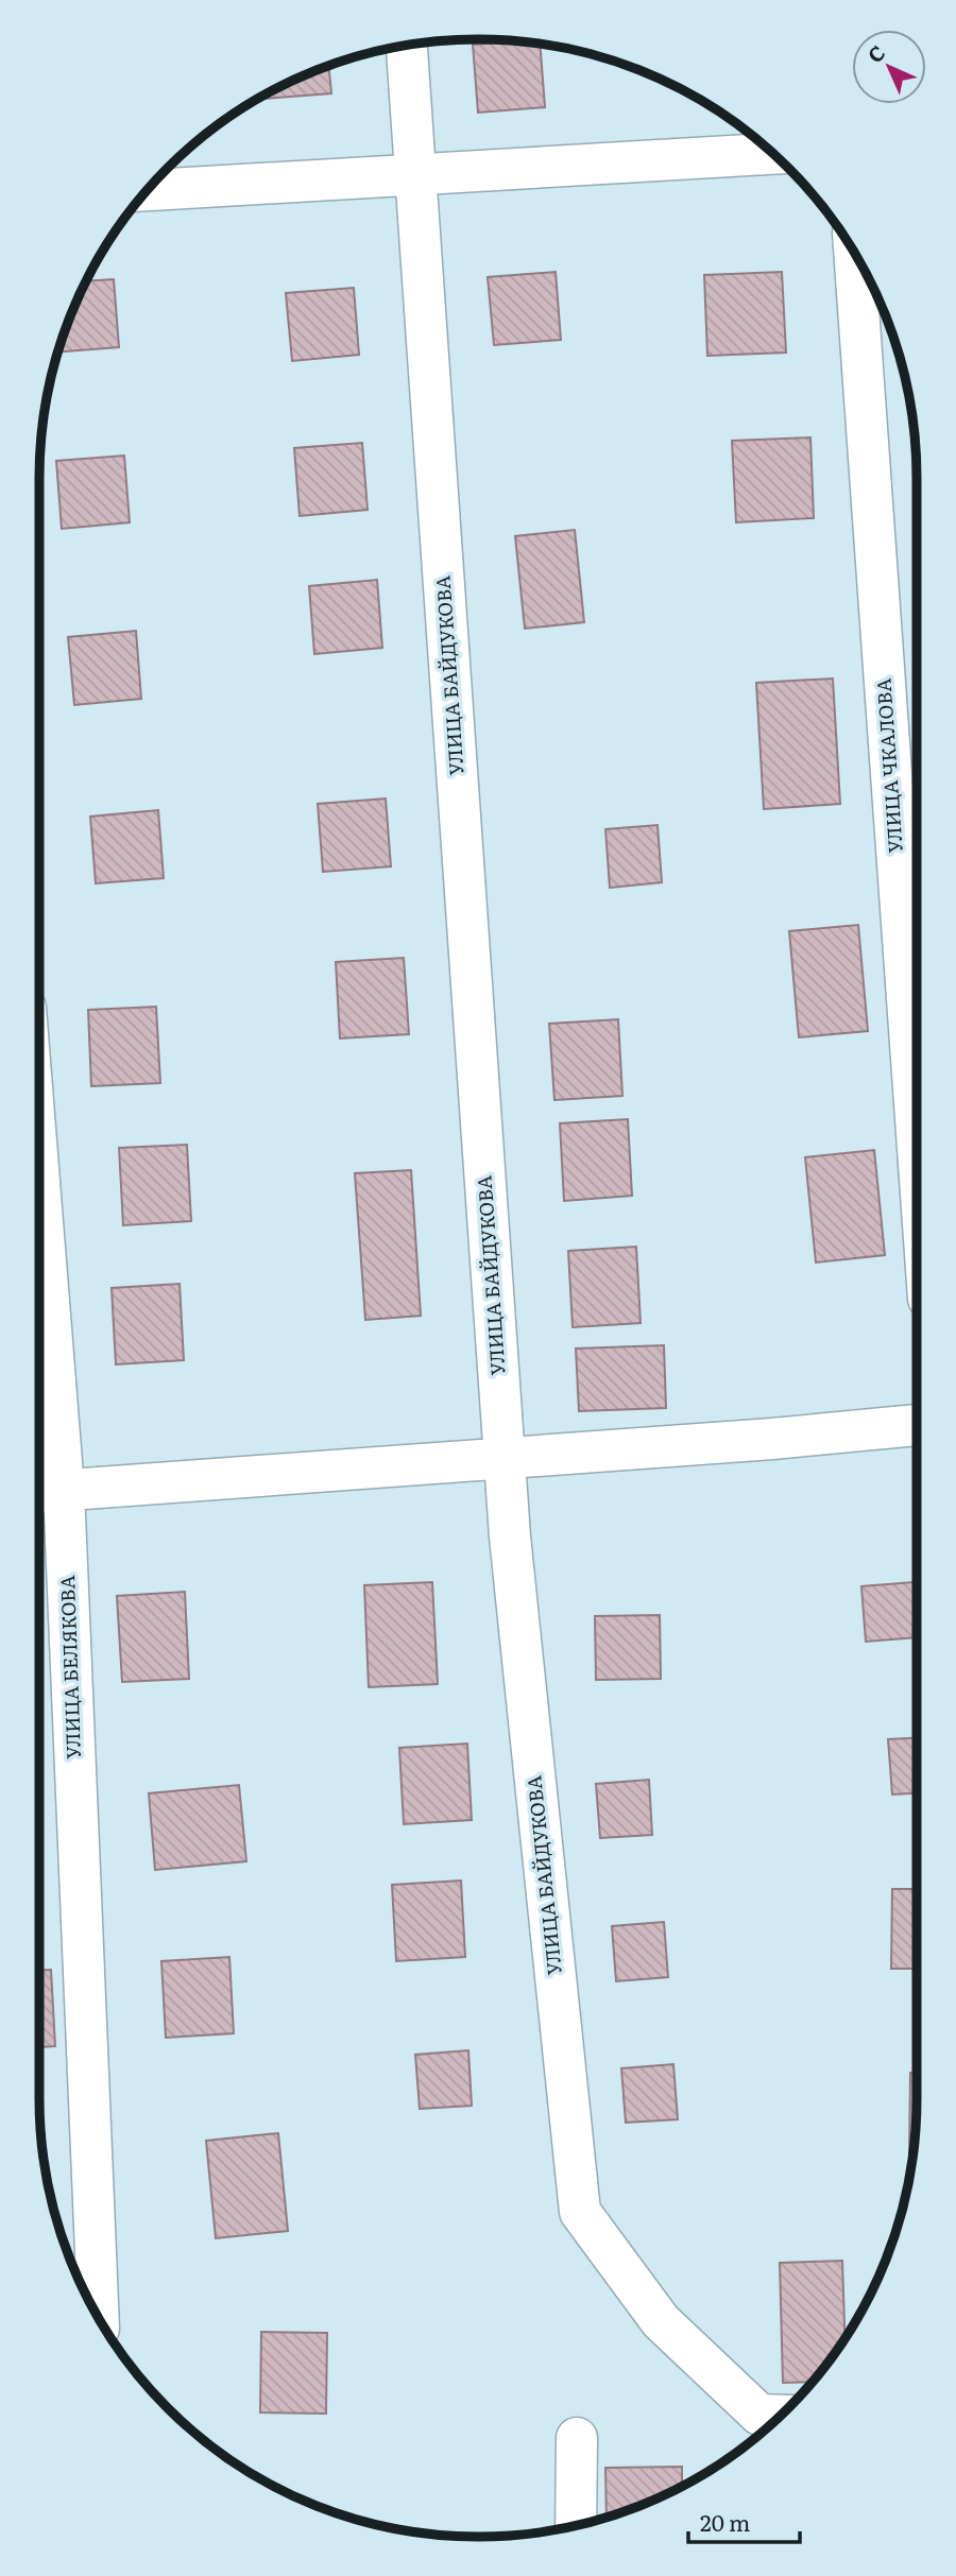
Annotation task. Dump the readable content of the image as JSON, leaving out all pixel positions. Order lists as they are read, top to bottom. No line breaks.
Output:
{"streets":{"street":["УЛИЦА БАЙДУКОВА","УЛИЦА ЧКАЛОВА","УЛИЦА БЕЛЯКОВА"]},"scale_bar":"20 m","north":"top left"}
